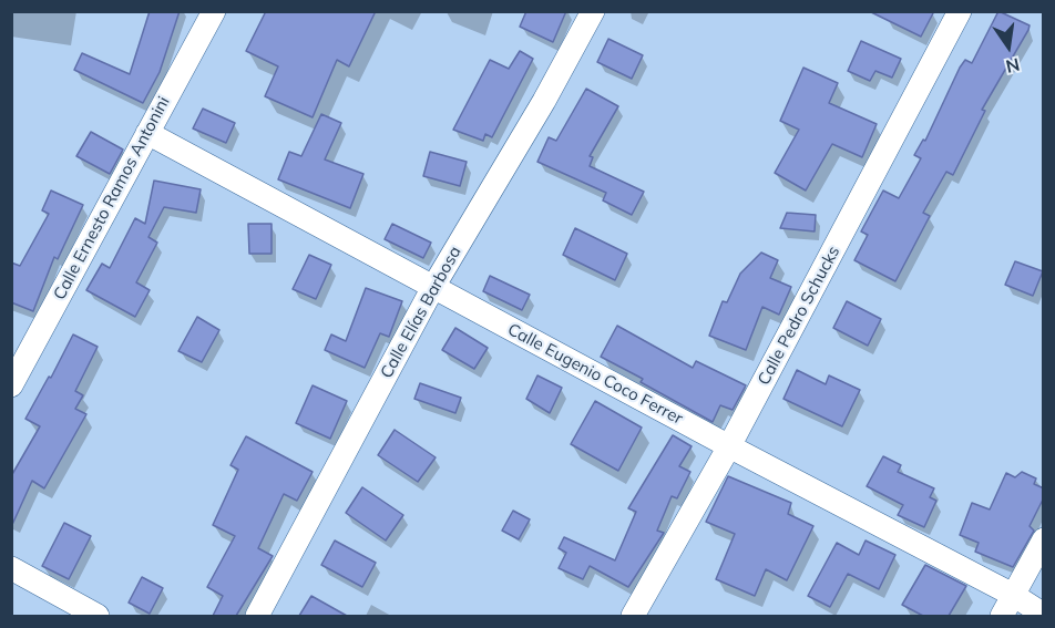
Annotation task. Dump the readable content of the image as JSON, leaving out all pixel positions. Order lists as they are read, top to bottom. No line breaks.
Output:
{"streets":{"street":["Calle Ernesto Ramos Antonini","Calle Elías Barbosa","Calle Pedro Schucks","Calle Eugenio Coco Ferrer"]},"crossings":[["Calle Ernesto Ramos Antonini","Calle Eugenio Coco Ferrer"],["Calle Elías Barbosa","Calle Eugenio Coco Ferrer"],["Calle Pedro Schucks","Calle Eugenio Coco Ferrer"]],"north":"bottom"}
